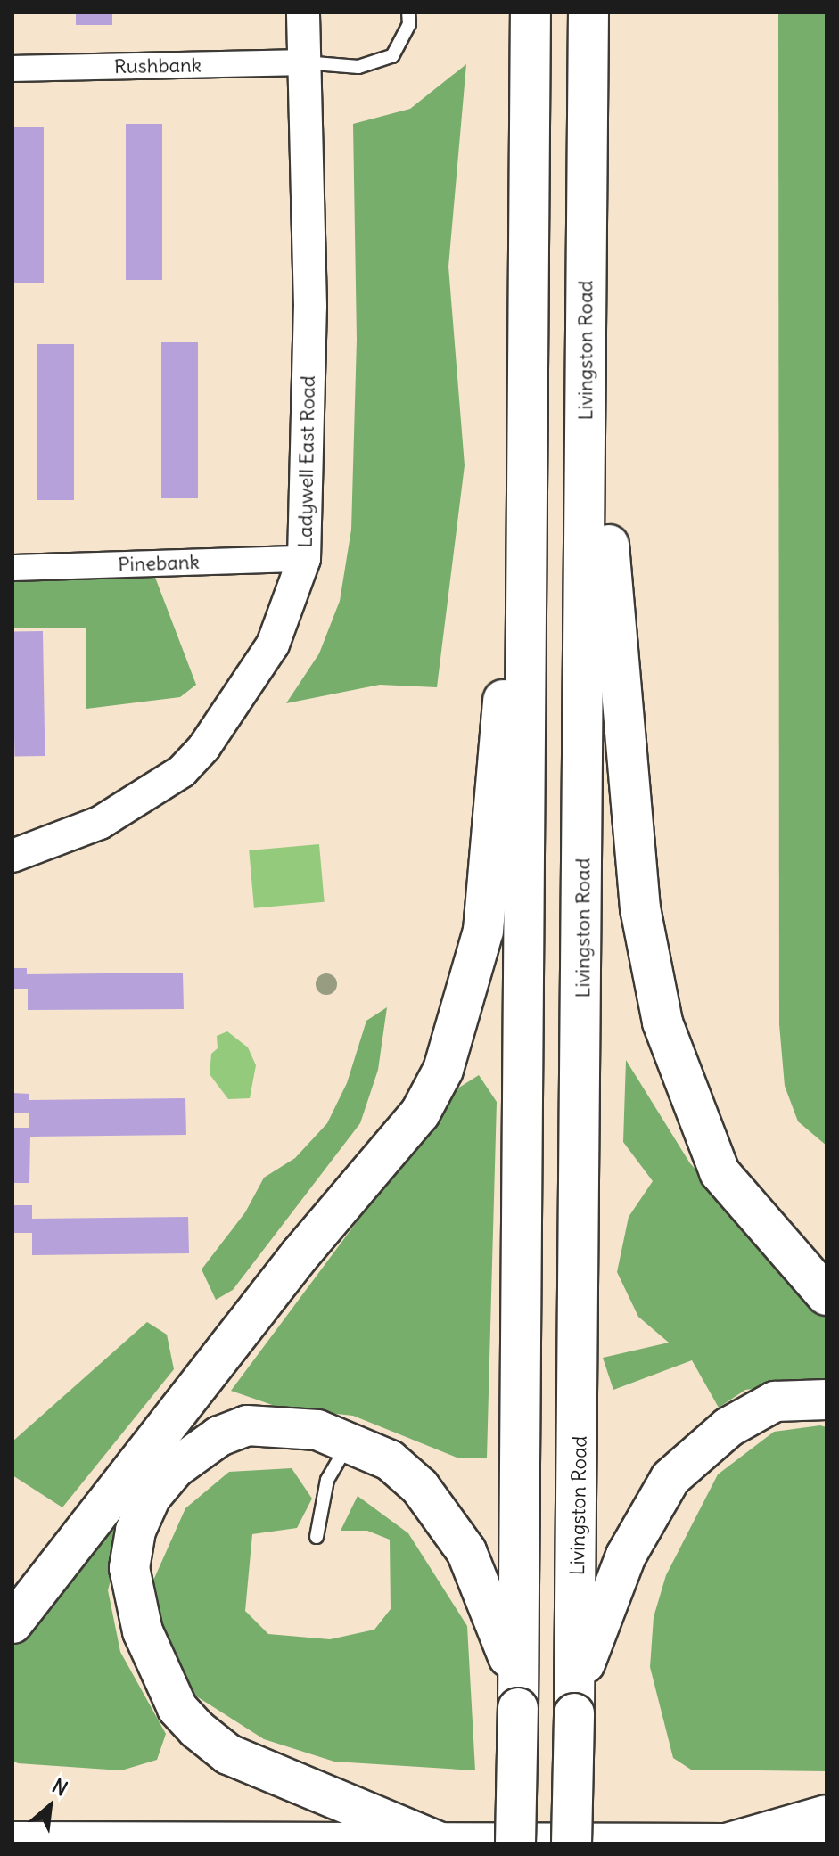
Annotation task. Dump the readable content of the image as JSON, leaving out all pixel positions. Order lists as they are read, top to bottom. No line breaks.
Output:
{"streets":{"main road":["Livingston Road"],"street":["Rushbank","Ladywell East Road","Pinebank"]},"crossings":[["Rushbank","Ladywell East Road"],["Ladywell East Road","Pinebank"]],"north":"top right"}
